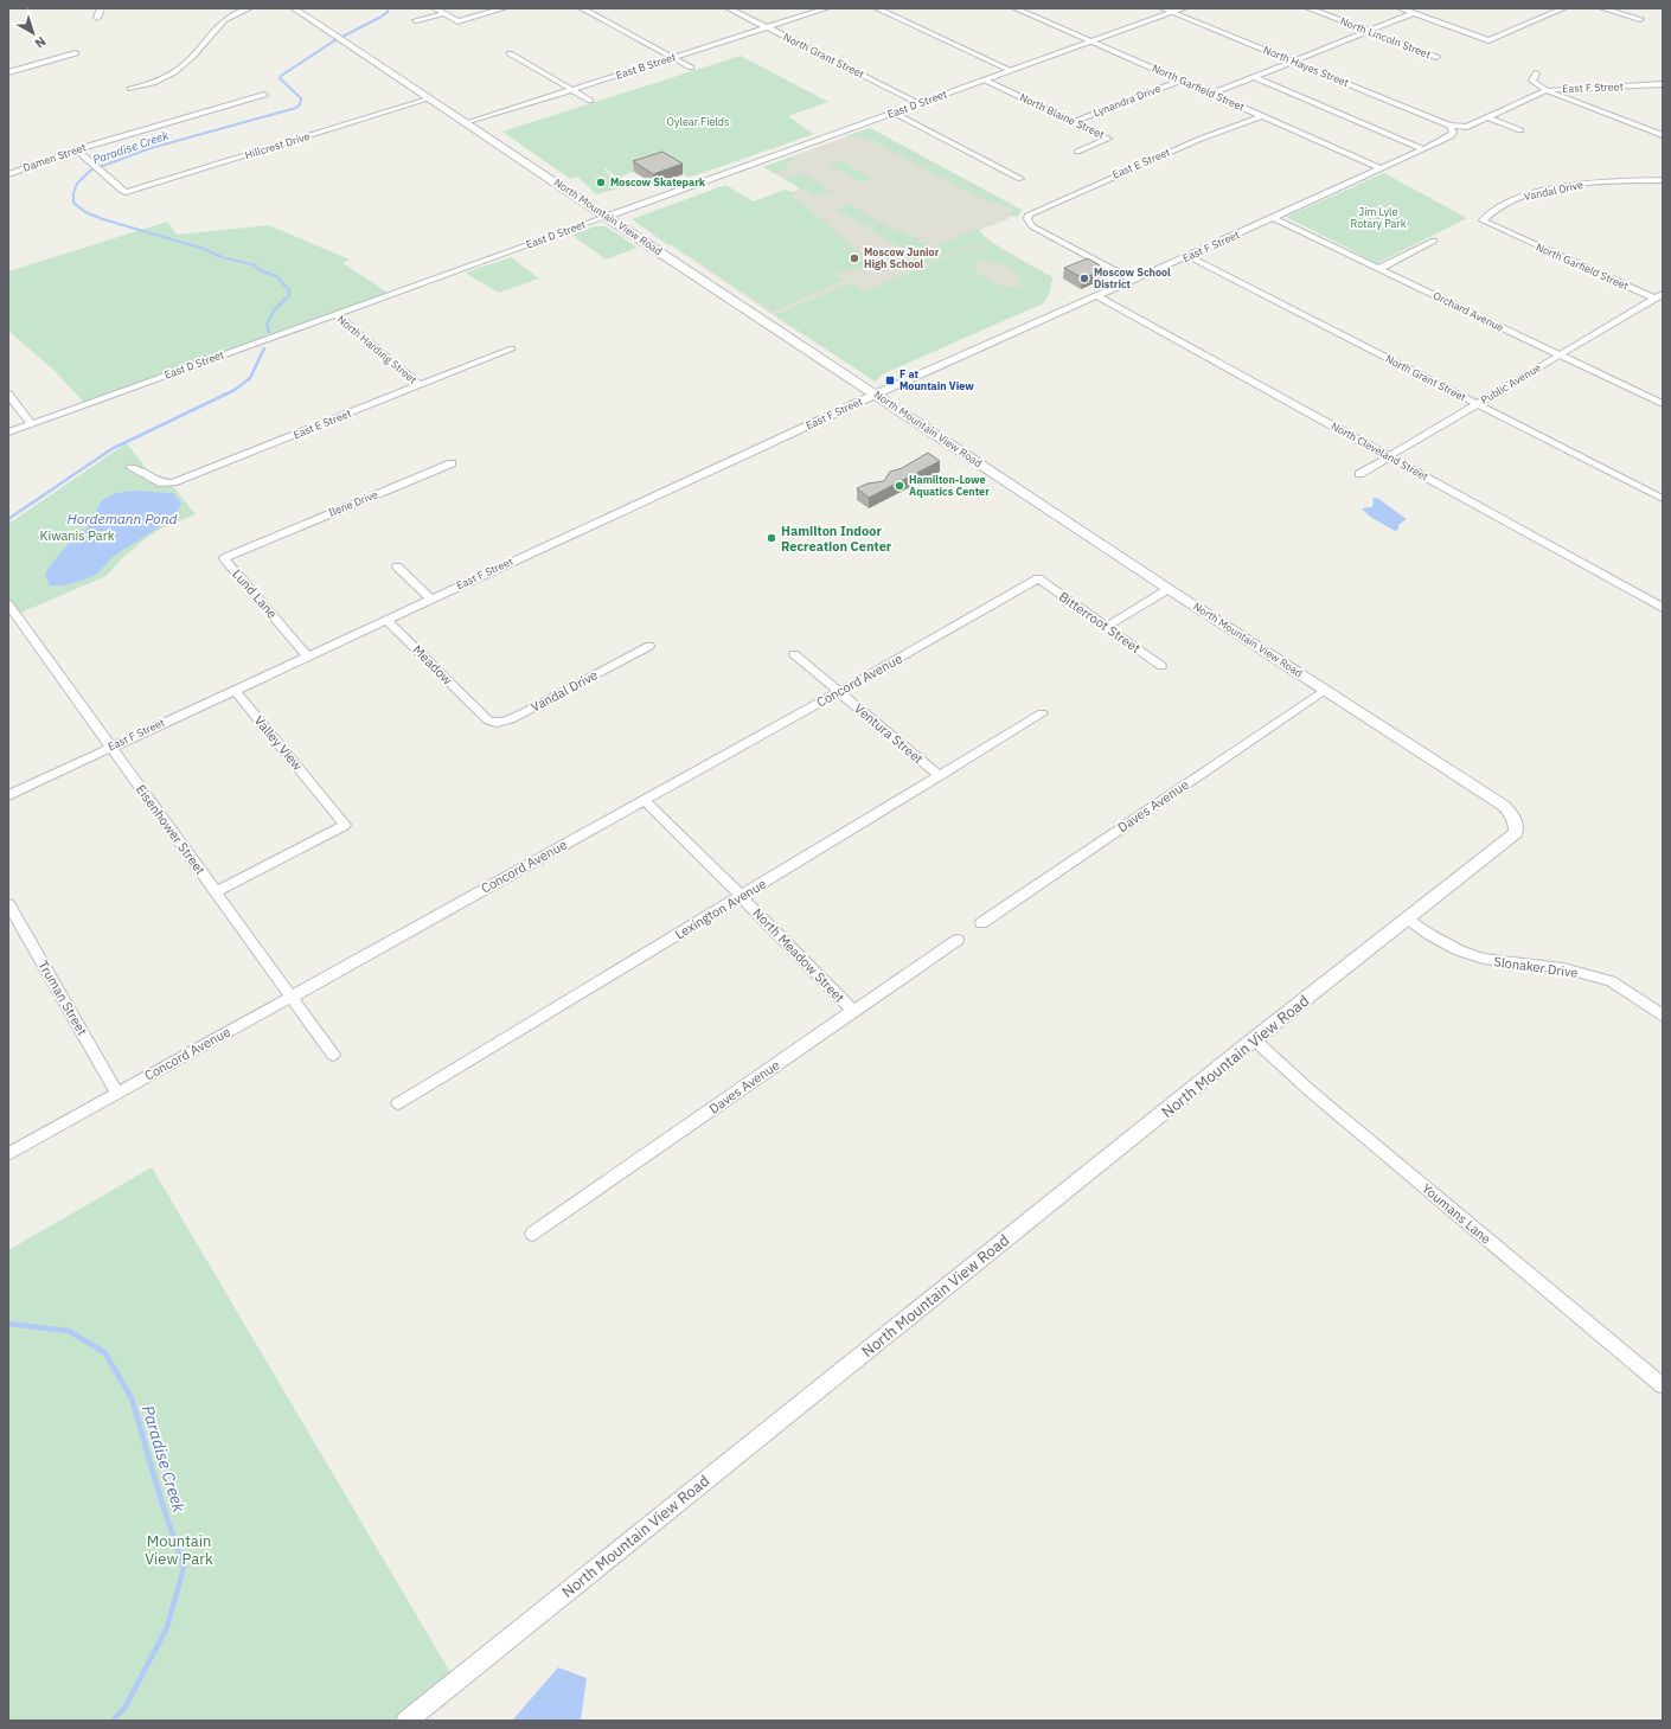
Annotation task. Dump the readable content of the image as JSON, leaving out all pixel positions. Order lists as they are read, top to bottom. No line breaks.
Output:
{"streets":{"street":["North Lincoln Street","North Grant Street","East B Street","North Hayes Street","North Garfield Street","East F Street","Lynandra Drive","East D Street","North Blaine Street","Hillcrest Drive","Damen Street","East E Street","Vandal Drive","North Mountain View Road","Orchard Avenue","North Harding Street","Public Avenue","North Cleveland Street","Ilene Drive","Lund Lane","Bitterroot Street","Meadow","Concord Avenue","Ventura Street","Valley View","Daves Avenue","Eisenhower Street","Lexington Avenue","North Meadow Street","Slonaker Drive","Truman Street","Youmans Lane"]},"crossings":[["North Grant Street","East B Street"],["North Grant Street","East F Street"],["North Grant Street","East D Street"],["North Grant Street","Public Avenue"],["East B Street","North Mountain View Road"],["North Hayes Street","East F Street"],["North Hayes Street","East D Street"],["North Garfield Street","East F Street"],["North Garfield Street","Lynandra Drive"],["North Garfield Street","East D Street"],["North Garfield Street","East E Street"],["North Garfield Street","Vandal Drive"],["North Garfield Street","Public Avenue"],["East F Street","East E Street"],["East F Street","North Mountain View Road"],["East F Street","Orchard Avenue"],["East F Street","North Cleveland Street"],["East F Street","Lund Lane"],["East F Street","Meadow"],["East F Street","Valley View"],["East F Street","Eisenhower Street"],["Lynandra Drive","North Blaine Street"],["East D Street","North Blaine Street"],["East D Street","North Mountain View Road"],["East D Street","North Harding Street"],["Hillcrest Drive","Damen Street"],["Hillcrest Drive","North Mountain View Road"],["East E Street","North Harding Street"],["Vandal Drive","Meadow"],["North Mountain View Road","Daves Avenue"],["North Mountain View Road","Slonaker Drive"],["North Mountain View Road","Youmans Lane"],["Orchard Avenue","Public Avenue"],["Public Avenue","North Cleveland Street"],["Ilene Drive","Lund Lane"],["Bitterroot Street","Concord Avenue"],["Concord Avenue","Ventura Street"],["Concord Avenue","Eisenhower Street"],["Concord Avenue","North Meadow Street"],["Concord Avenue","Truman Street"],["Ventura Street","Lexington Avenue"],["Valley View","Eisenhower Street"],["Daves Avenue","North Meadow Street"],["Lexington Avenue","North Meadow Street"]],"water":["Paradise Creek","Hordemann Pond"],"parks":["Oylear Fields","Jim Lyle Rotary Park","Kiwanis Park","Mountain View Park"],"places":{"other":["Moscow Skatepark","Moscow Junior High School","Moscow School District","Hamilton-Lowe Aquatics Center","Hamilton Indoor Recreation Center"],"transit":["F at Mountain View"]},"north":"bottom right"}
